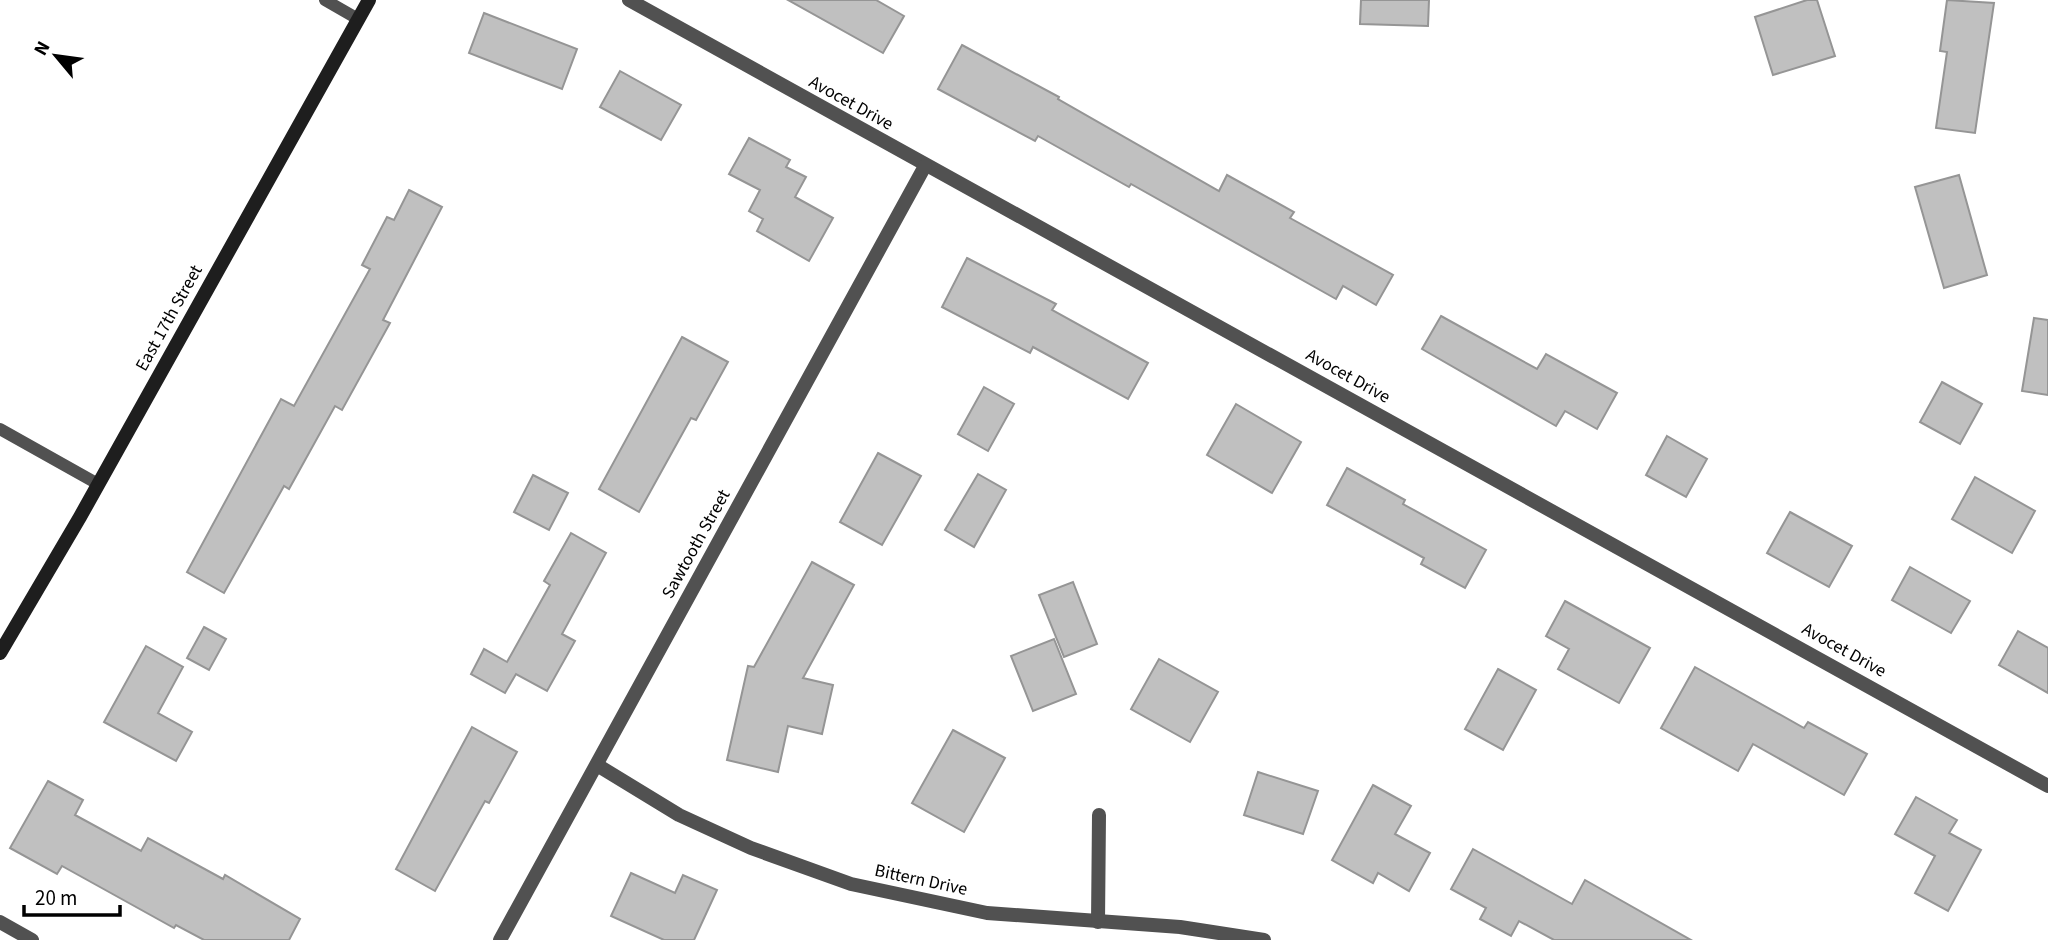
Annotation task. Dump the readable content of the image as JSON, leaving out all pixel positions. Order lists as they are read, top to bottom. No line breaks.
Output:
{"streets":{"main road":["East 17th Street"],"street":["Avocet Drive","Sawtooth Street","Bittern Drive"]},"crossings":[["Avocet Drive","Sawtooth Street"],["Sawtooth Street","Bittern Drive"]],"scale_bar":"20 m","north":"top left"}
